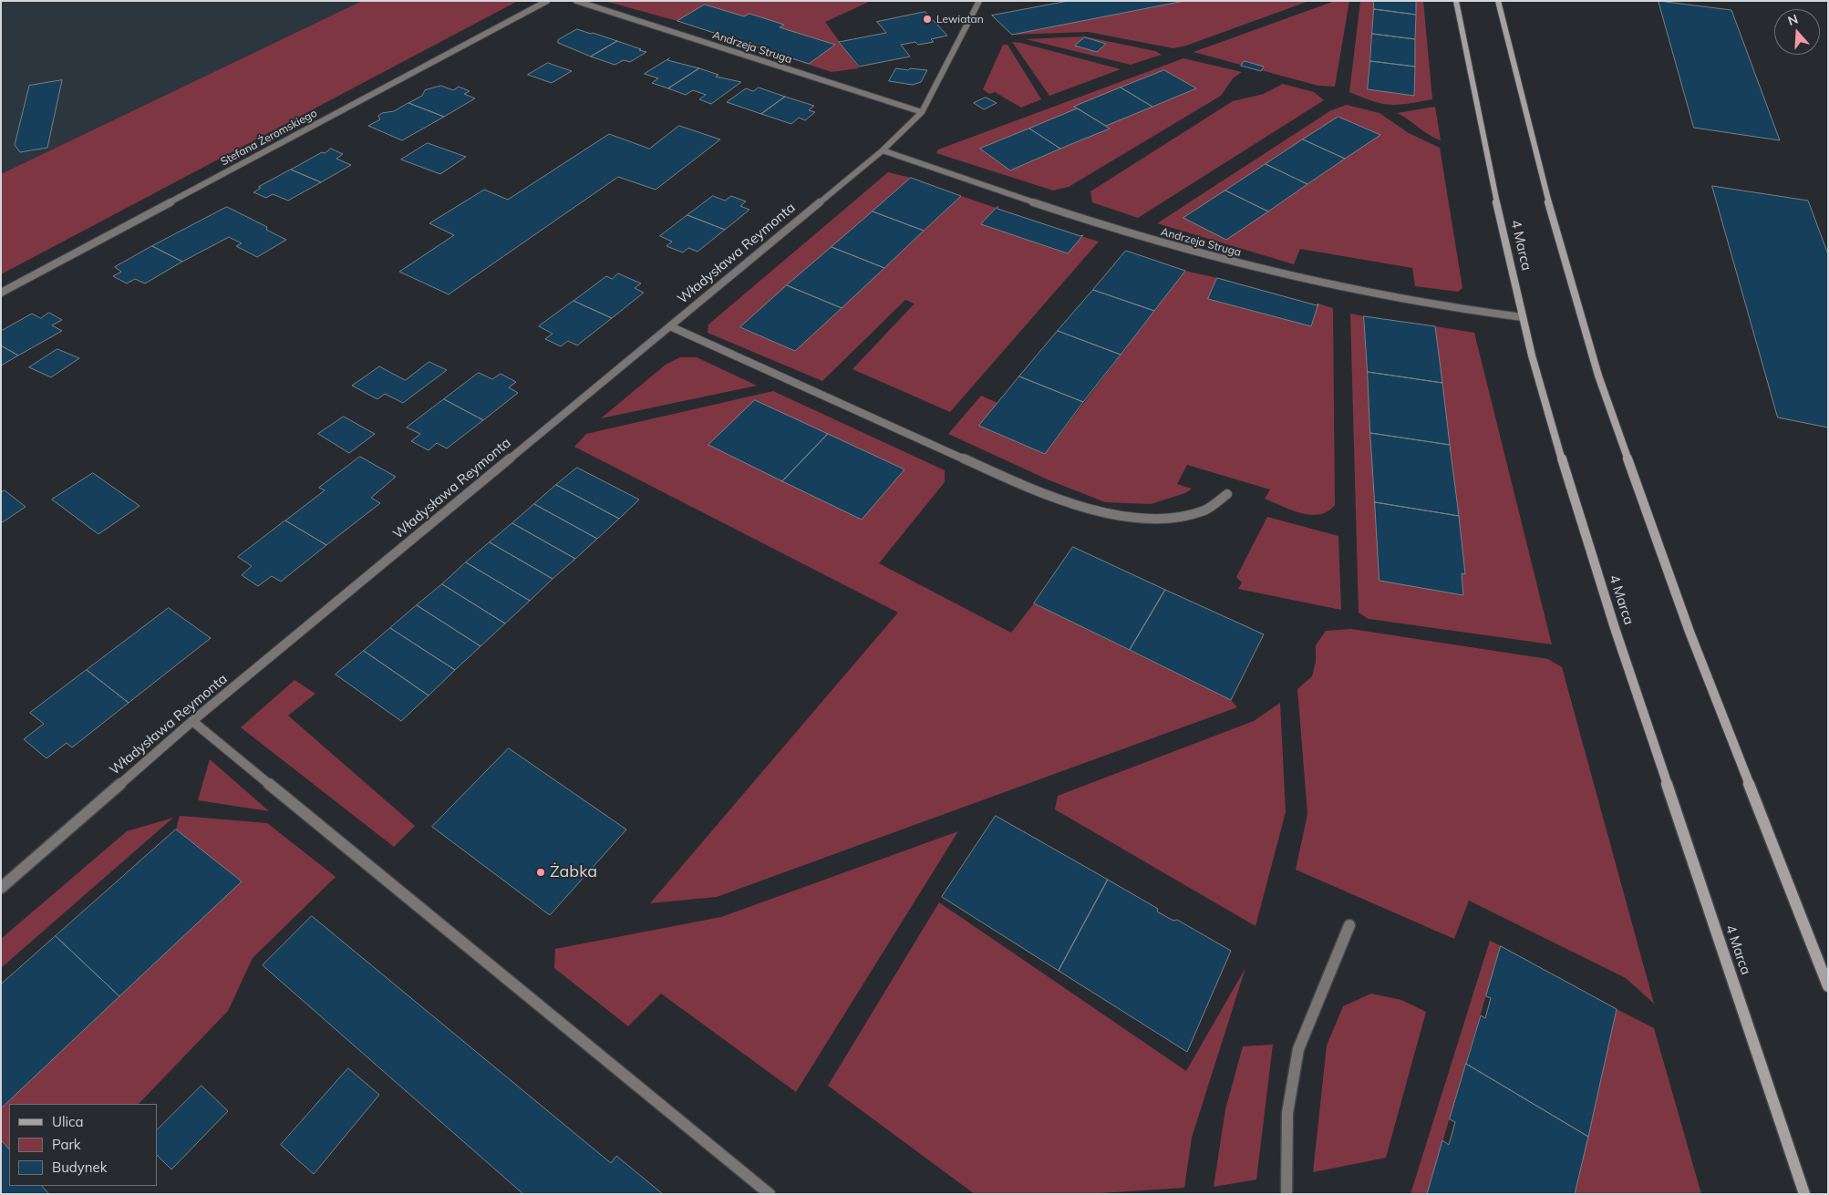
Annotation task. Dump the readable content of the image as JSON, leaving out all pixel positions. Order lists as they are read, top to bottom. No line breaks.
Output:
{"streets":{"main road":["4 Marca"],"street":["Andrzeja Struga","Stefana Żeromskiego","Władysława Reymonta"]},"crossings":[["Andrzeja Struga","4 Marca"],["Andrzeja Struga","Władysława Reymonta"]],"places":["Lewiatan","Żabka"],"legend":["Ulica","Park","Budynek"],"north":"top"}
